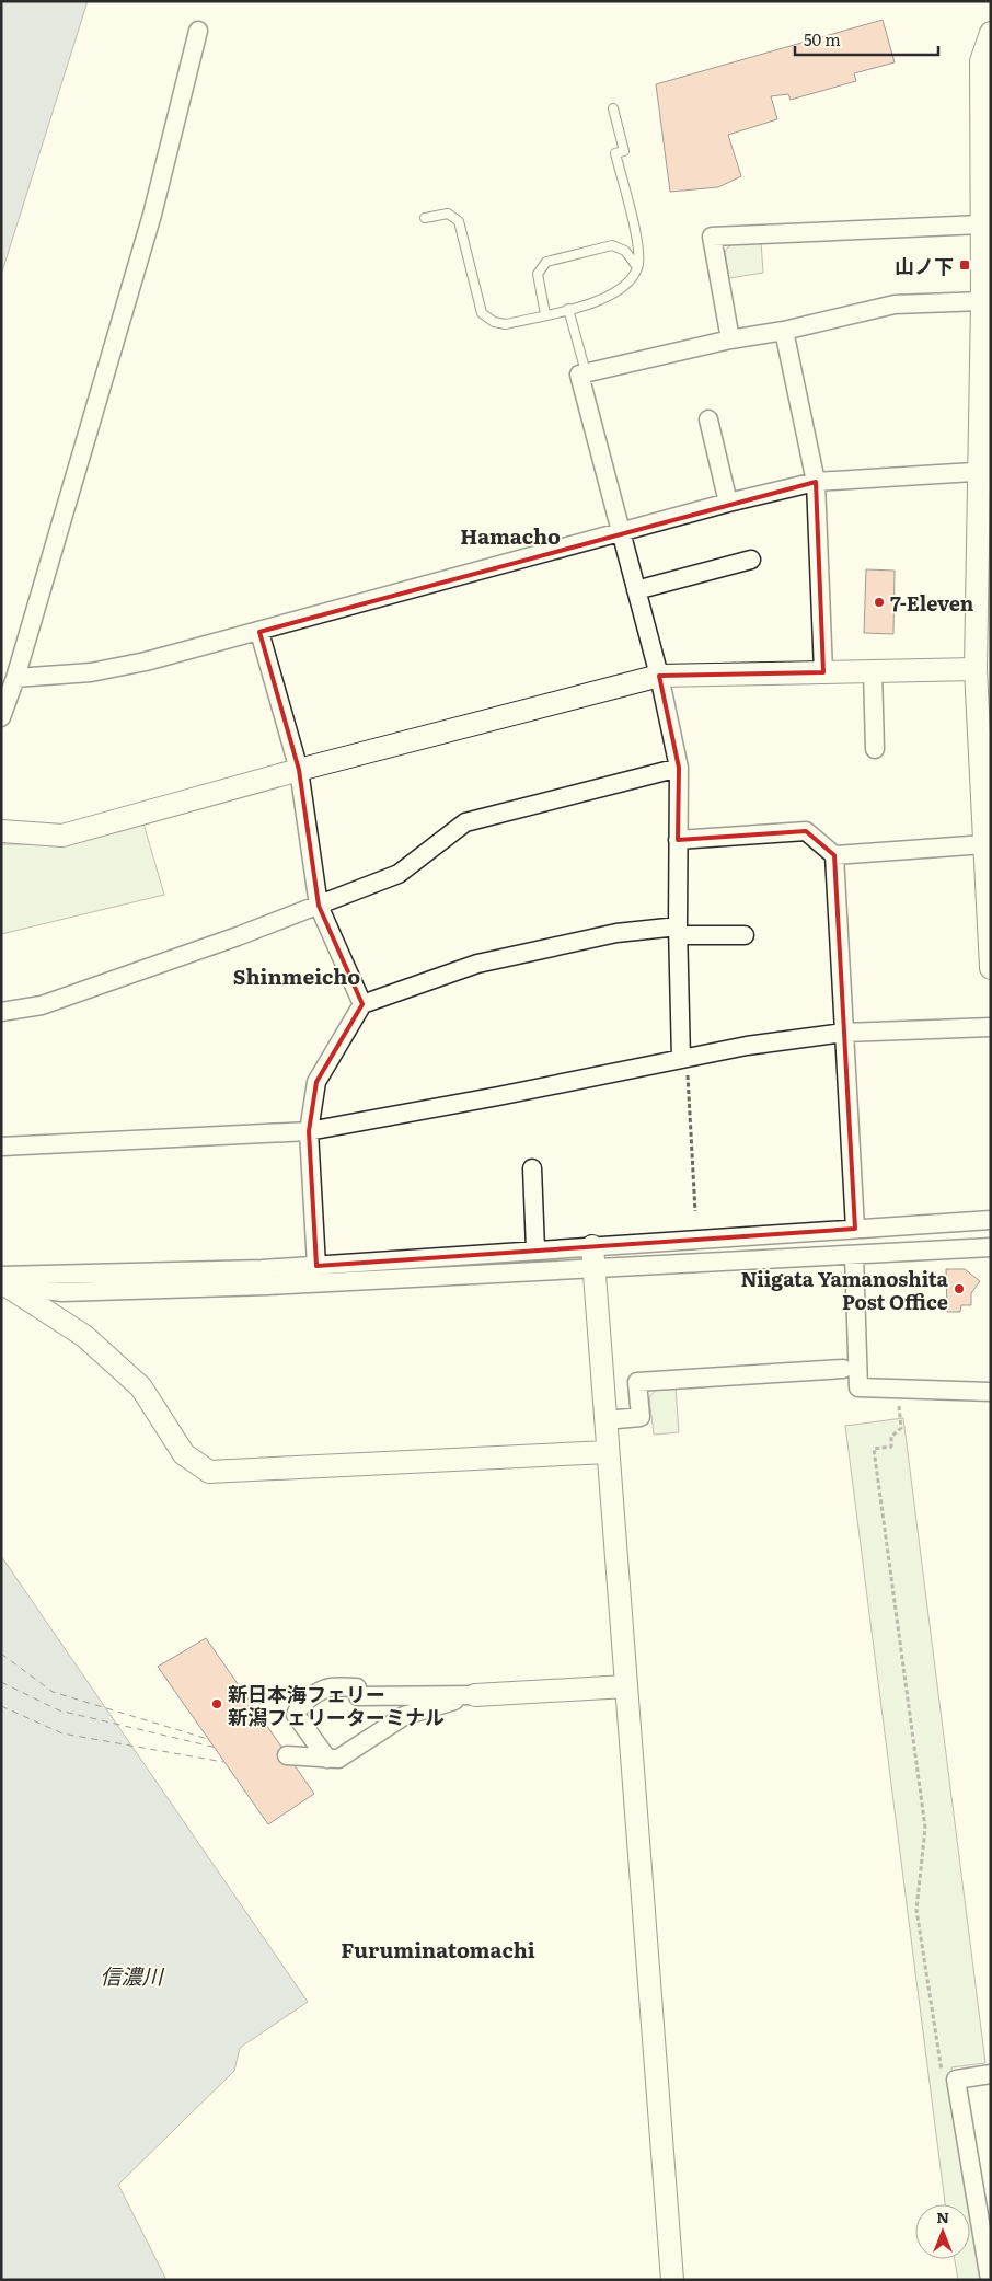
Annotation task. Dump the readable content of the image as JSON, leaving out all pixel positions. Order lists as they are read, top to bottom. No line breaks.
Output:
{"districts":["Hamacho","Shinmeicho","Furuminatomachi"],"water":["信濃川"],"places":{"transit":["山ノ下"],"other":["7-Eleven","Niigata Yamanoshita Post Office","新日本海フェリー 新潟フェリーターミナル"]},"scale_bar":"50 m","north":"top"}
